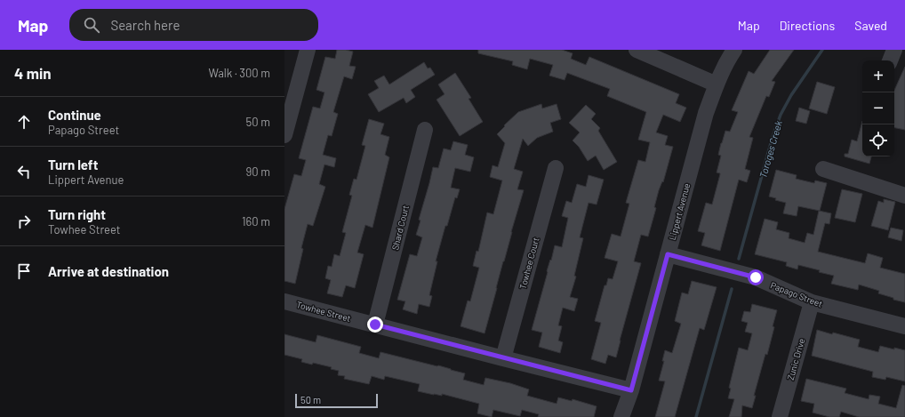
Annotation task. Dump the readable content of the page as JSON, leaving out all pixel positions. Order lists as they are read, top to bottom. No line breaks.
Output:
{"streets":{"street":["Lippert Avenue","Shard Court","Towhee Court","Papago Street","Towhee Street","Zunic Drive"]},"crossings":[["Lippert Avenue","Papago Street"],["Lippert Avenue","Towhee Street"],["Shard Court","Towhee Street"],["Towhee Court","Towhee Street"],["Papago Street","Zunic Drive"]],"water":["Toroges Creek"],"scale_bar":"50 m","page":{"header":"Map","search":"Search here","nav":["Map","Directions","Saved"],"heading":["4 min","Walk · 300 m"],"map_buttons":["+","−"],"list":[["Continue","Papago Street","50 m"],["Turn left","Lippert Avenue","90 m"],["Turn right","Towhee Street","160 m"],"Arrive at destination"],"scale":"50 m"}}
